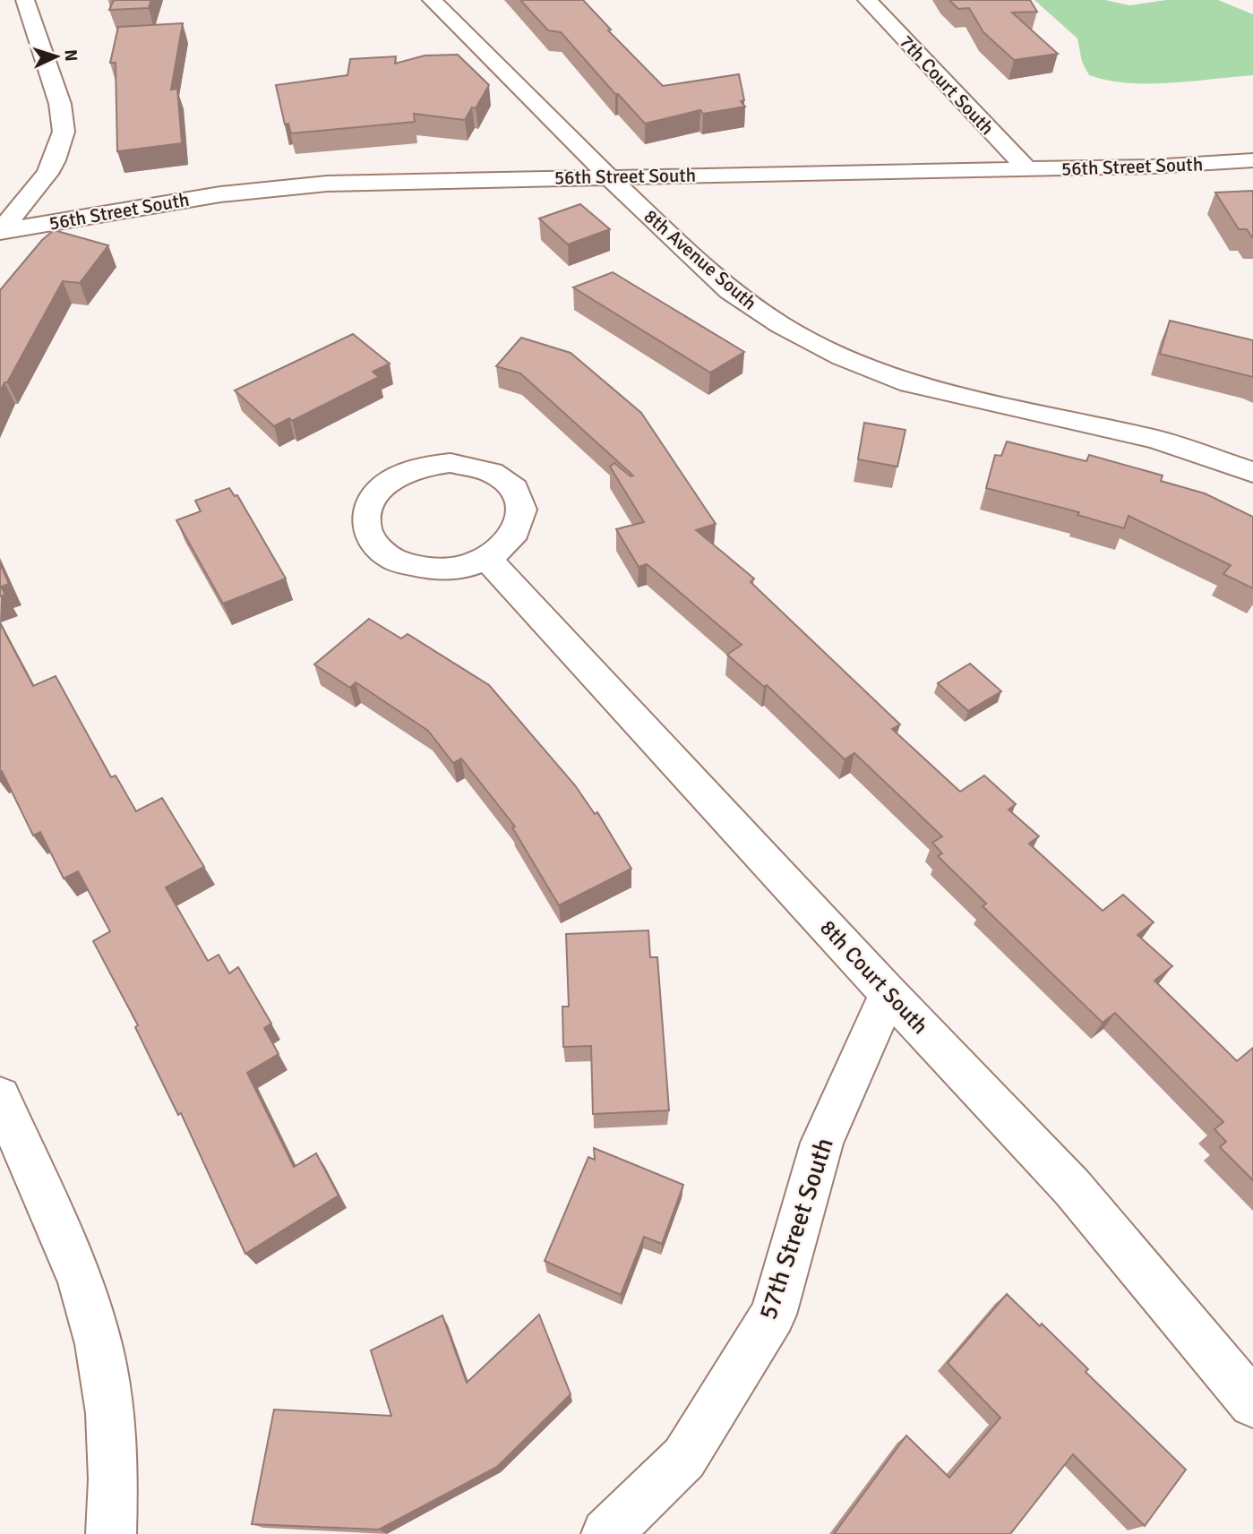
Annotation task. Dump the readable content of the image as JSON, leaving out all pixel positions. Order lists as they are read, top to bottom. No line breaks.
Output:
{"streets":{"street":["7th Court South","56th Street South","8th Avenue South","8th Court South","57th Street South"]},"crossings":[["7th Court South","56th Street South"],["56th Street South","8th Avenue South"],["8th Court South","57th Street South"]],"north":"right"}
